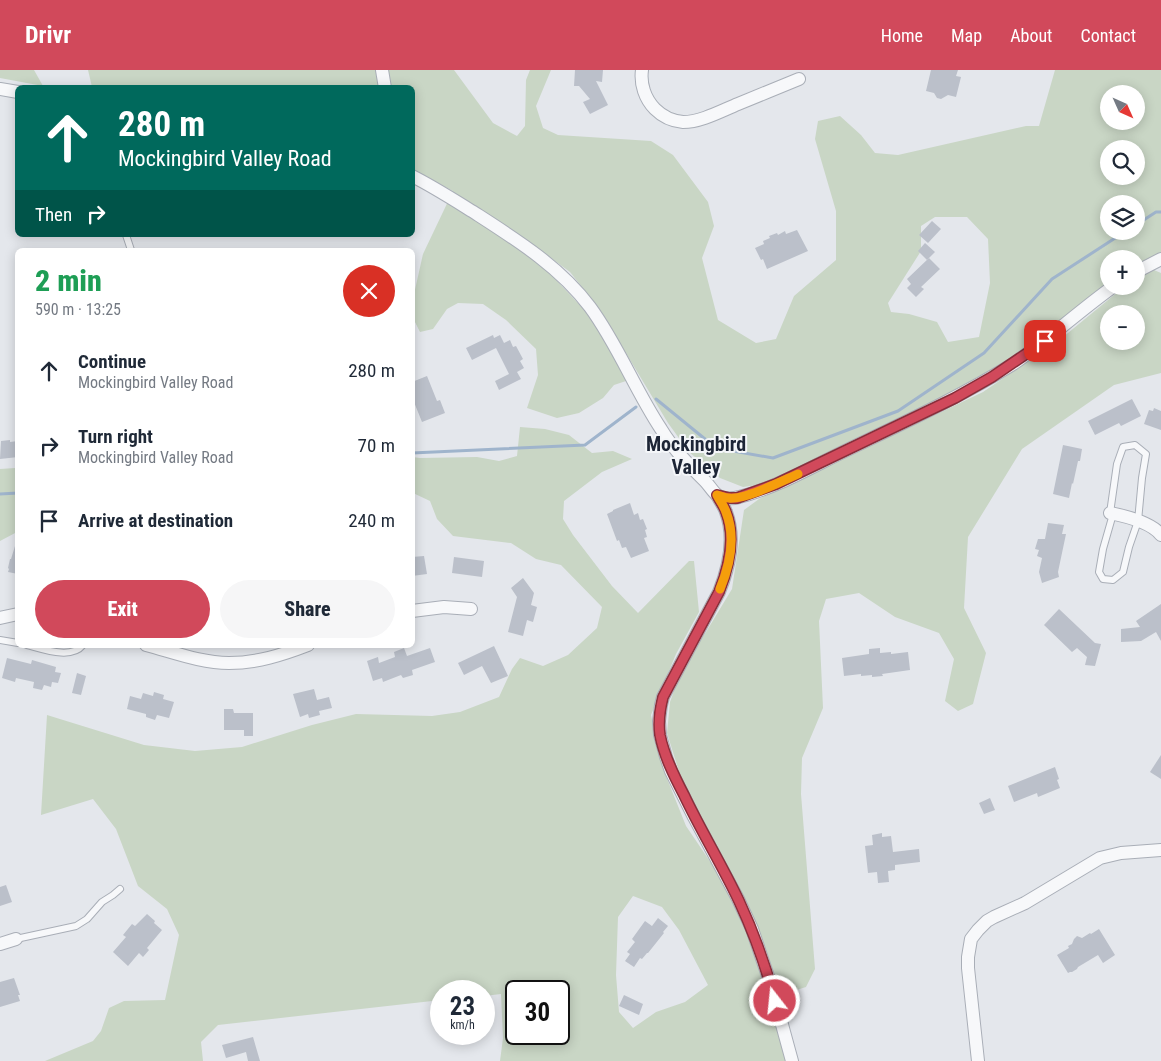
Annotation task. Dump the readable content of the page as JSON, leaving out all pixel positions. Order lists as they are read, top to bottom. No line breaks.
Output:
{"districts":["Mockingbird Valley"],"north":"bottom right","page":{"header":"Drivr","nav":["Home","Map","About","Contact"],"map_buttons":["+","−"],"turn":["280 m","Mockingbird Valley Road"],"then":"Then","heading":["2 min","590 m · 13:25"],"list":[{"name":"Continue","note":"Mockingbird Valley Road","value":"280 m"},{"name":"Turn right","note":"Mockingbird Valley Road","value":"70 m"},{"name":"Arrive at destination","value":"240 m"}],"buttons":["Exit","Share"],"speed":"23 km/h","limit":"30"}}
